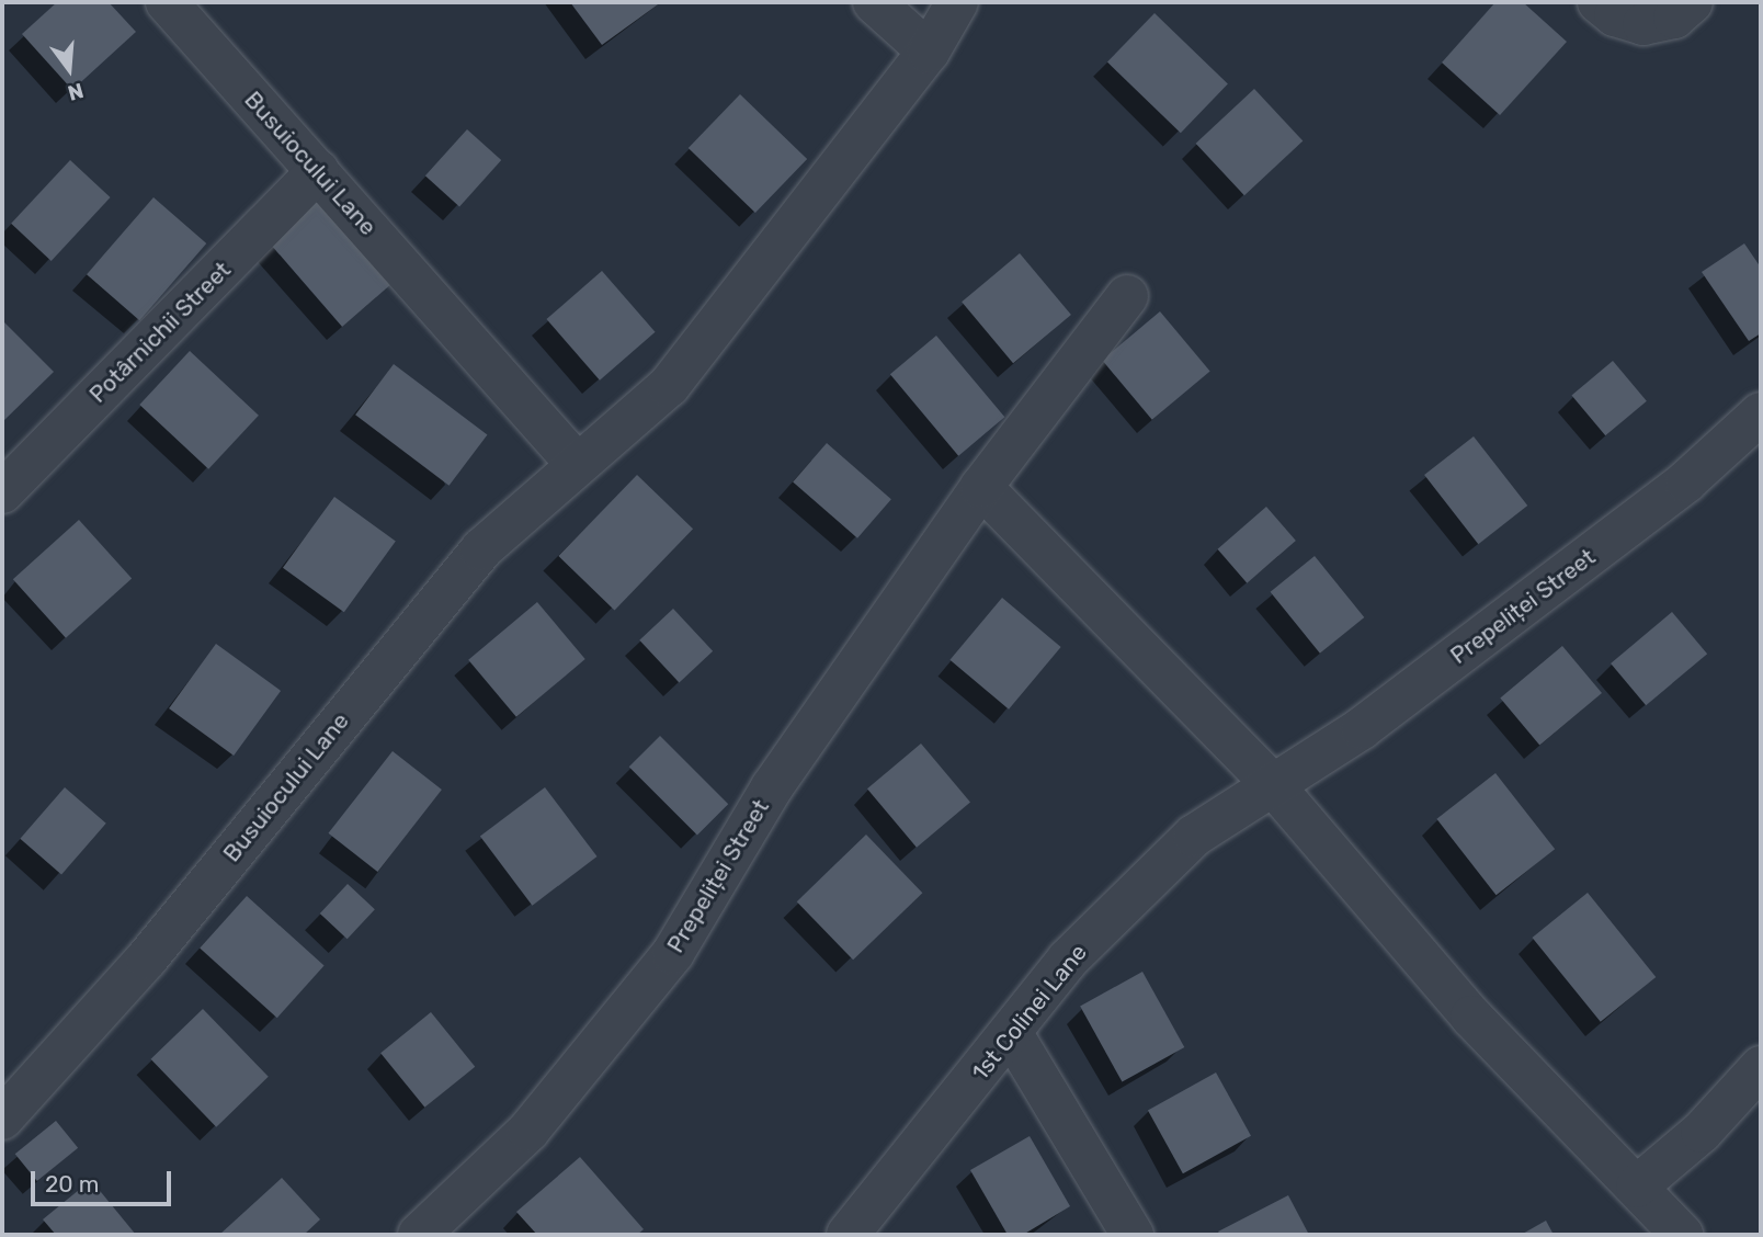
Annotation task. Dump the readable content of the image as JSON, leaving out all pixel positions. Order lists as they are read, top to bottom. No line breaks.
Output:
{"streets":{"street":["Busuiocului Lane","Potârnichii Street","Prepeliței Street","1st Colinei Lane"]},"crossings":[["Busuiocului Lane","Potârnichii Street"],["Prepeliței Street","1st Colinei Lane"]],"scale_bar":"20 m","north":"bottom"}
